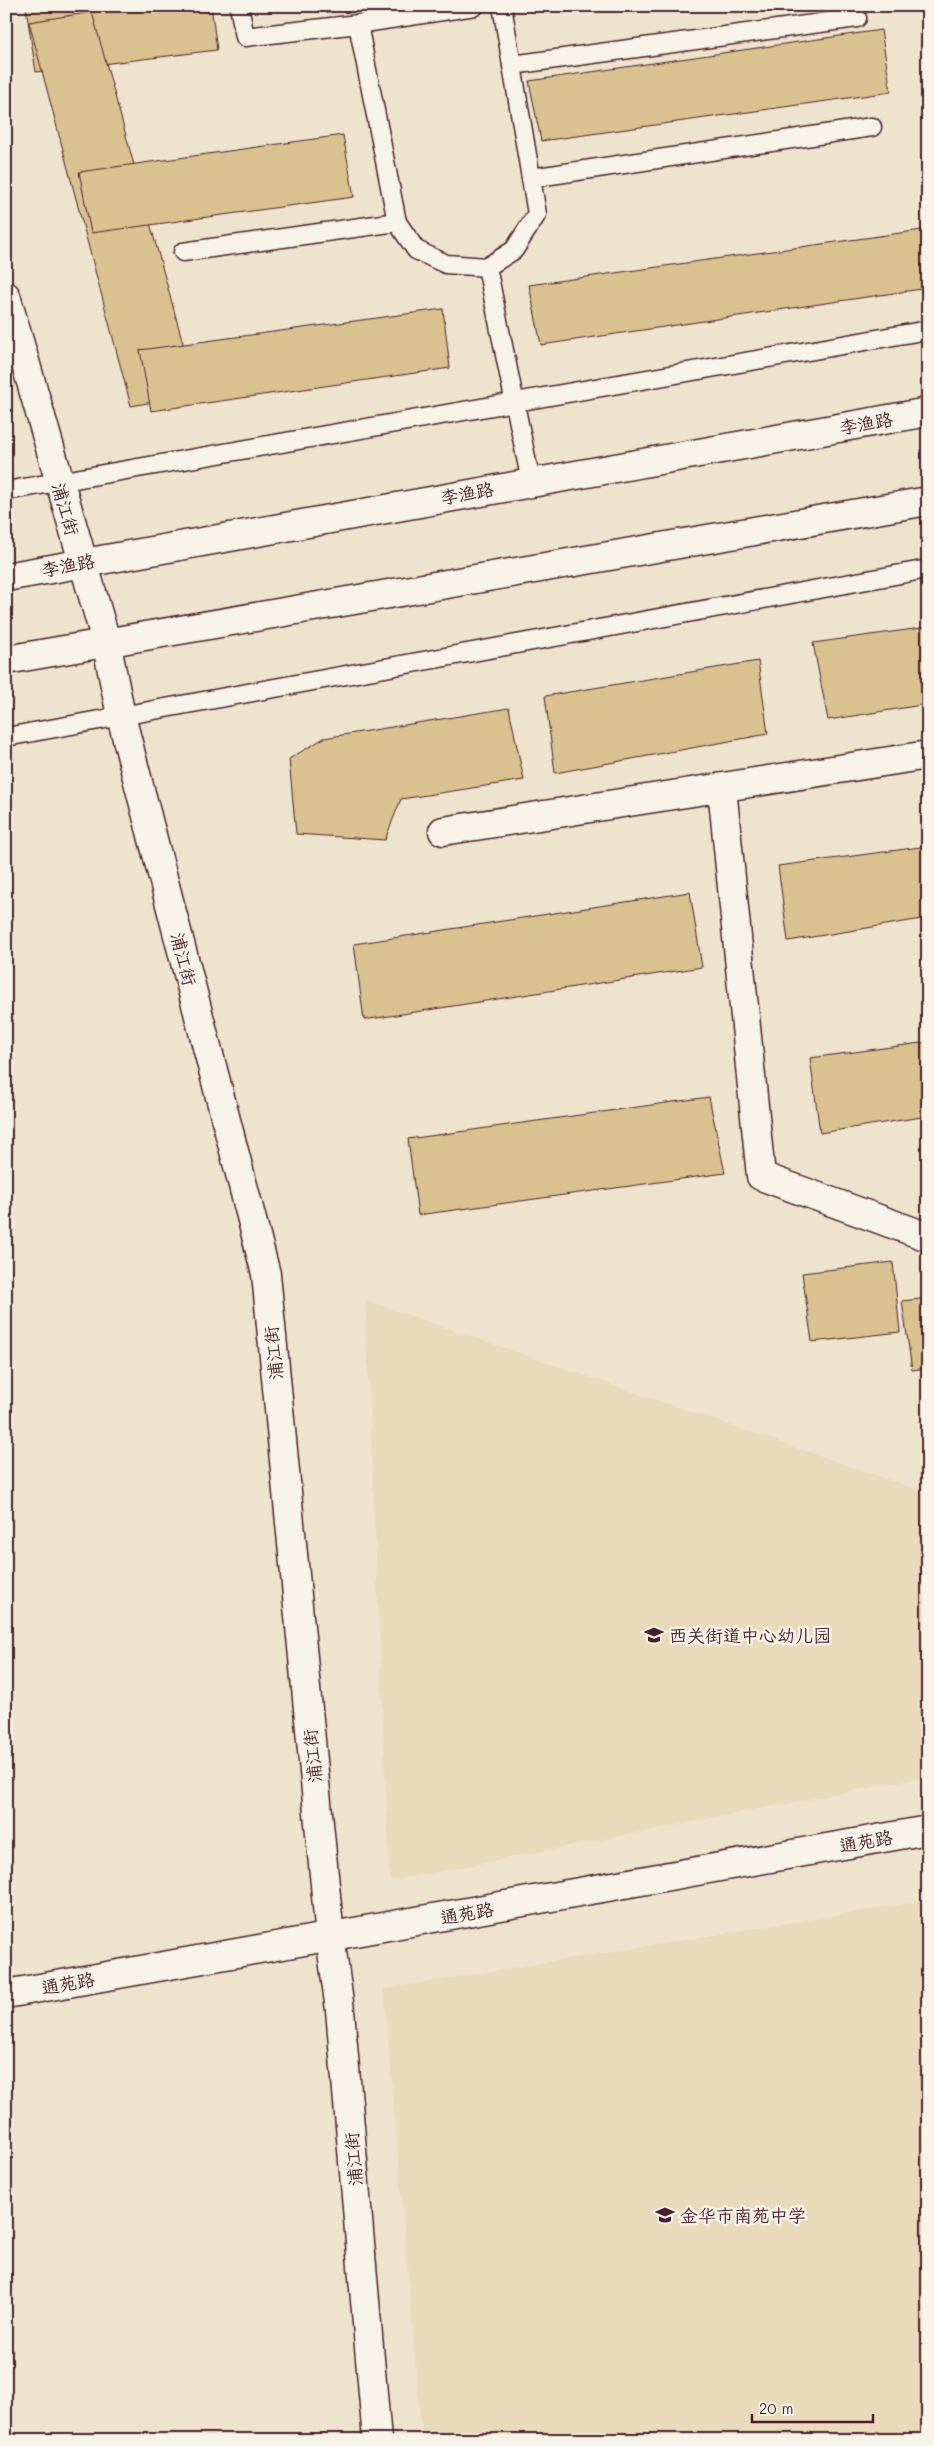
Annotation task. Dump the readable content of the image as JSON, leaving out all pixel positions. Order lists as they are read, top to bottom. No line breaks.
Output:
{"streets":{"street":["李渔路","浦江街","通苑路"]},"crossings":[["李渔路","浦江街"],["浦江街","通苑路"]],"places":{"school or university":["西关街道中心幼儿园","金华市南苑中学"]},"scale_bar":"20 m"}
